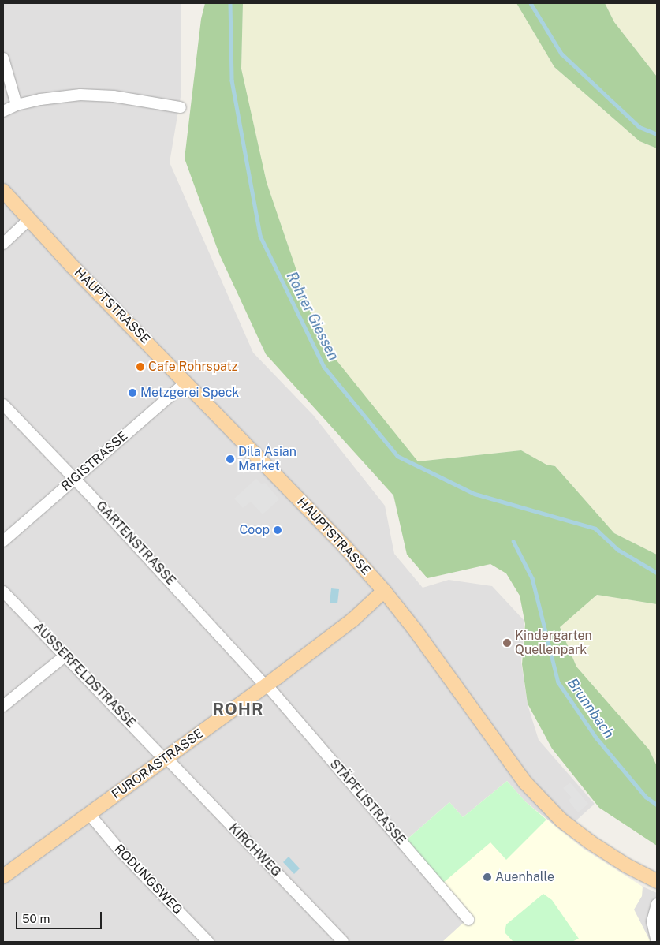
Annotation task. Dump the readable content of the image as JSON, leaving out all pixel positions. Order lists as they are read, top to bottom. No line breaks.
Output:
{"streets":{"main road":["HAUPTSTRASSE","FURORASTRASSE"],"street":["RIGISTRASSE","GARTENSTRASSE","AUSSERFELDSTRASSE","STÄPFLISTRASSE","KIRCHWEG","RODUNGSWEG"]},"crossings":[["HAUPTSTRASSE","RIGISTRASSE"],["HAUPTSTRASSE","FURORASTRASSE"],["RIGISTRASSE","GARTENSTRASSE"],["GARTENSTRASSE","FURORASTRASSE"],["GARTENSTRASSE","STÄPFLISTRASSE"],["AUSSERFELDSTRASSE","FURORASTRASSE"],["AUSSERFELDSTRASSE","KIRCHWEG"],["FURORASTRASSE","STÄPFLISTRASSE"],["FURORASTRASSE","KIRCHWEG"],["FURORASTRASSE","RODUNGSWEG"]],"districts":["ROHR"],"water":["Rohrer Giessen","Brunnbach"],"places":["Cafe Rohrspatz","Metzgerei Speck","Dila Asian Market","Coop","Kindergarten Quellenpark","Auenhalle"],"scale_bar":"50 m"}
